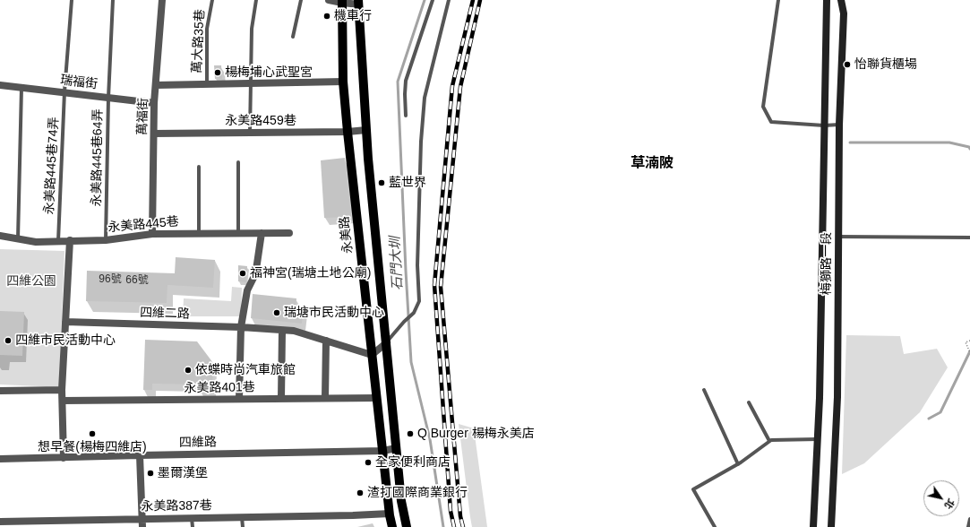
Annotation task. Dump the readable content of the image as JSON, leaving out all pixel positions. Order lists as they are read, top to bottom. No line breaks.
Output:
{"streets":{"main road":["永美路"],"street":["瑞福街","萬福街","永美路459巷","永美路445巷","梅獅路一段","四維二路","永美路401巷","四維路","永美路387巷"],"lane":["萬大路35巷","永美路445巷64弄","永美路445巷74弄"]},"crossings":[["瑞福街","萬福街"],["瑞福街","永美路445巷64弄"],["瑞福街","永美路445巷74弄"],["萬福街","永美路459巷"],["萬福街","永美路445巷"],["永美路459巷","永美路"],["永美路445巷64弄","永美路445巷"],["永美路445巷74弄","永美路445巷"],["永美路","四維二路"],["永美路","永美路401巷"],["永美路","四維路"],["永美路","永美路387巷"]],"districts":["草湳陂"],"water":["石門大圳"],"parks":["四維公園"],"places":["機車行","怡聯貨櫃場","楊梅埔心武聖宮","藍世界","福神宮(瑞塘土地公廟)","瑞塘市民活動中心","四維市民活動中心","依蝶時尚汽車旅館","想早餐(楊梅四維店)","Q Burger 楊梅永美店","全家便利商店","墨爾漢堡","渣打國際商業銀行"],"house_numbers":["96號","66號"],"north":"bottom right"}
